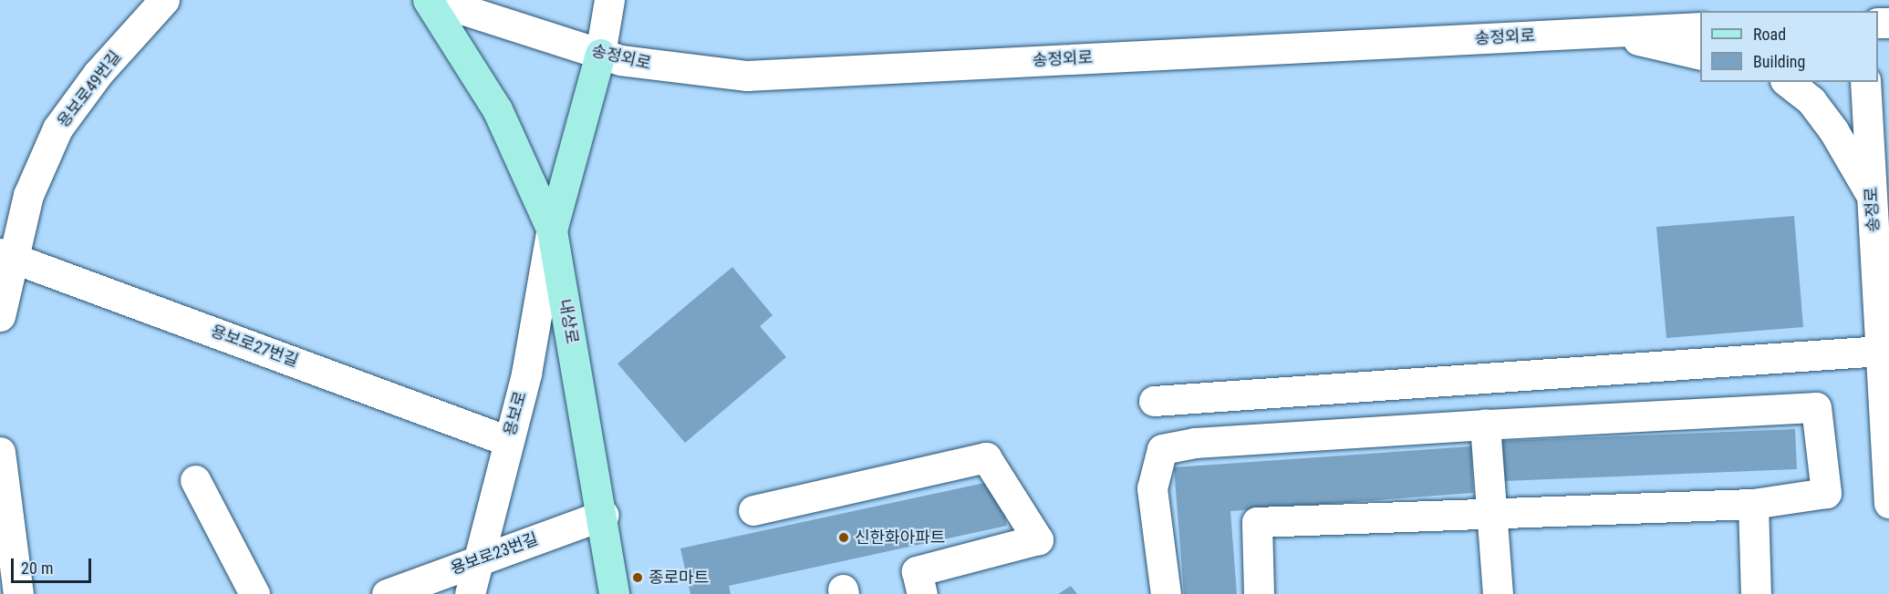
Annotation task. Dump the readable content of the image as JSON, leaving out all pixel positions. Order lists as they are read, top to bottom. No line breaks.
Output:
{"streets":{"main road":["내상로"],"street":["송정외로","용보로49번길","송정로","용보로27번길","용보로","용보로23번길"]},"crossings":[["송정외로","내상로"],["용보로49번길","용보로27번길"],["내상로","용보로"],["내상로","용보로23번길"],["용보로27번길","용보로"],["용보로","용보로23번길"]],"places":["신한화아파트","종로마트"],"legend":["Road","Building"],"scale_bar":"20 m"}
